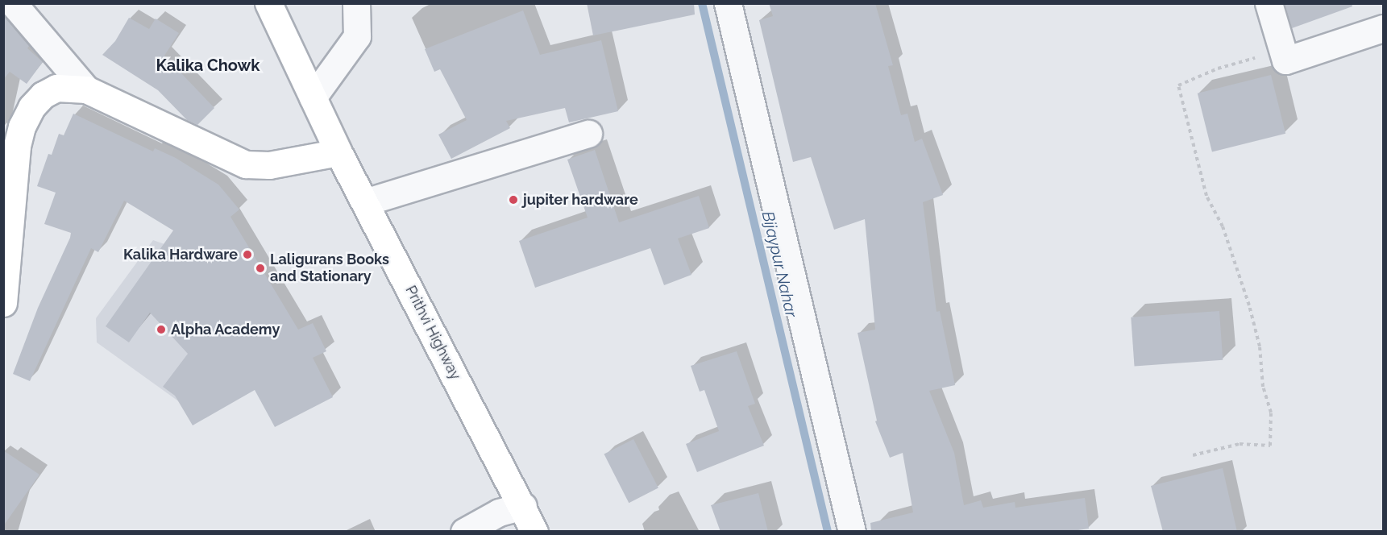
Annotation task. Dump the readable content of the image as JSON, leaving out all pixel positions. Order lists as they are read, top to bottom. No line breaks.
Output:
{"streets":{"main road":["Prithvi Highway"]},"districts":["Kalika Chowk"],"water":["Bijaypur Nahar"],"places":["jupiter hardware","Kalika Hardware","Laligurans Books and Stationary","Alpha Academy"]}
